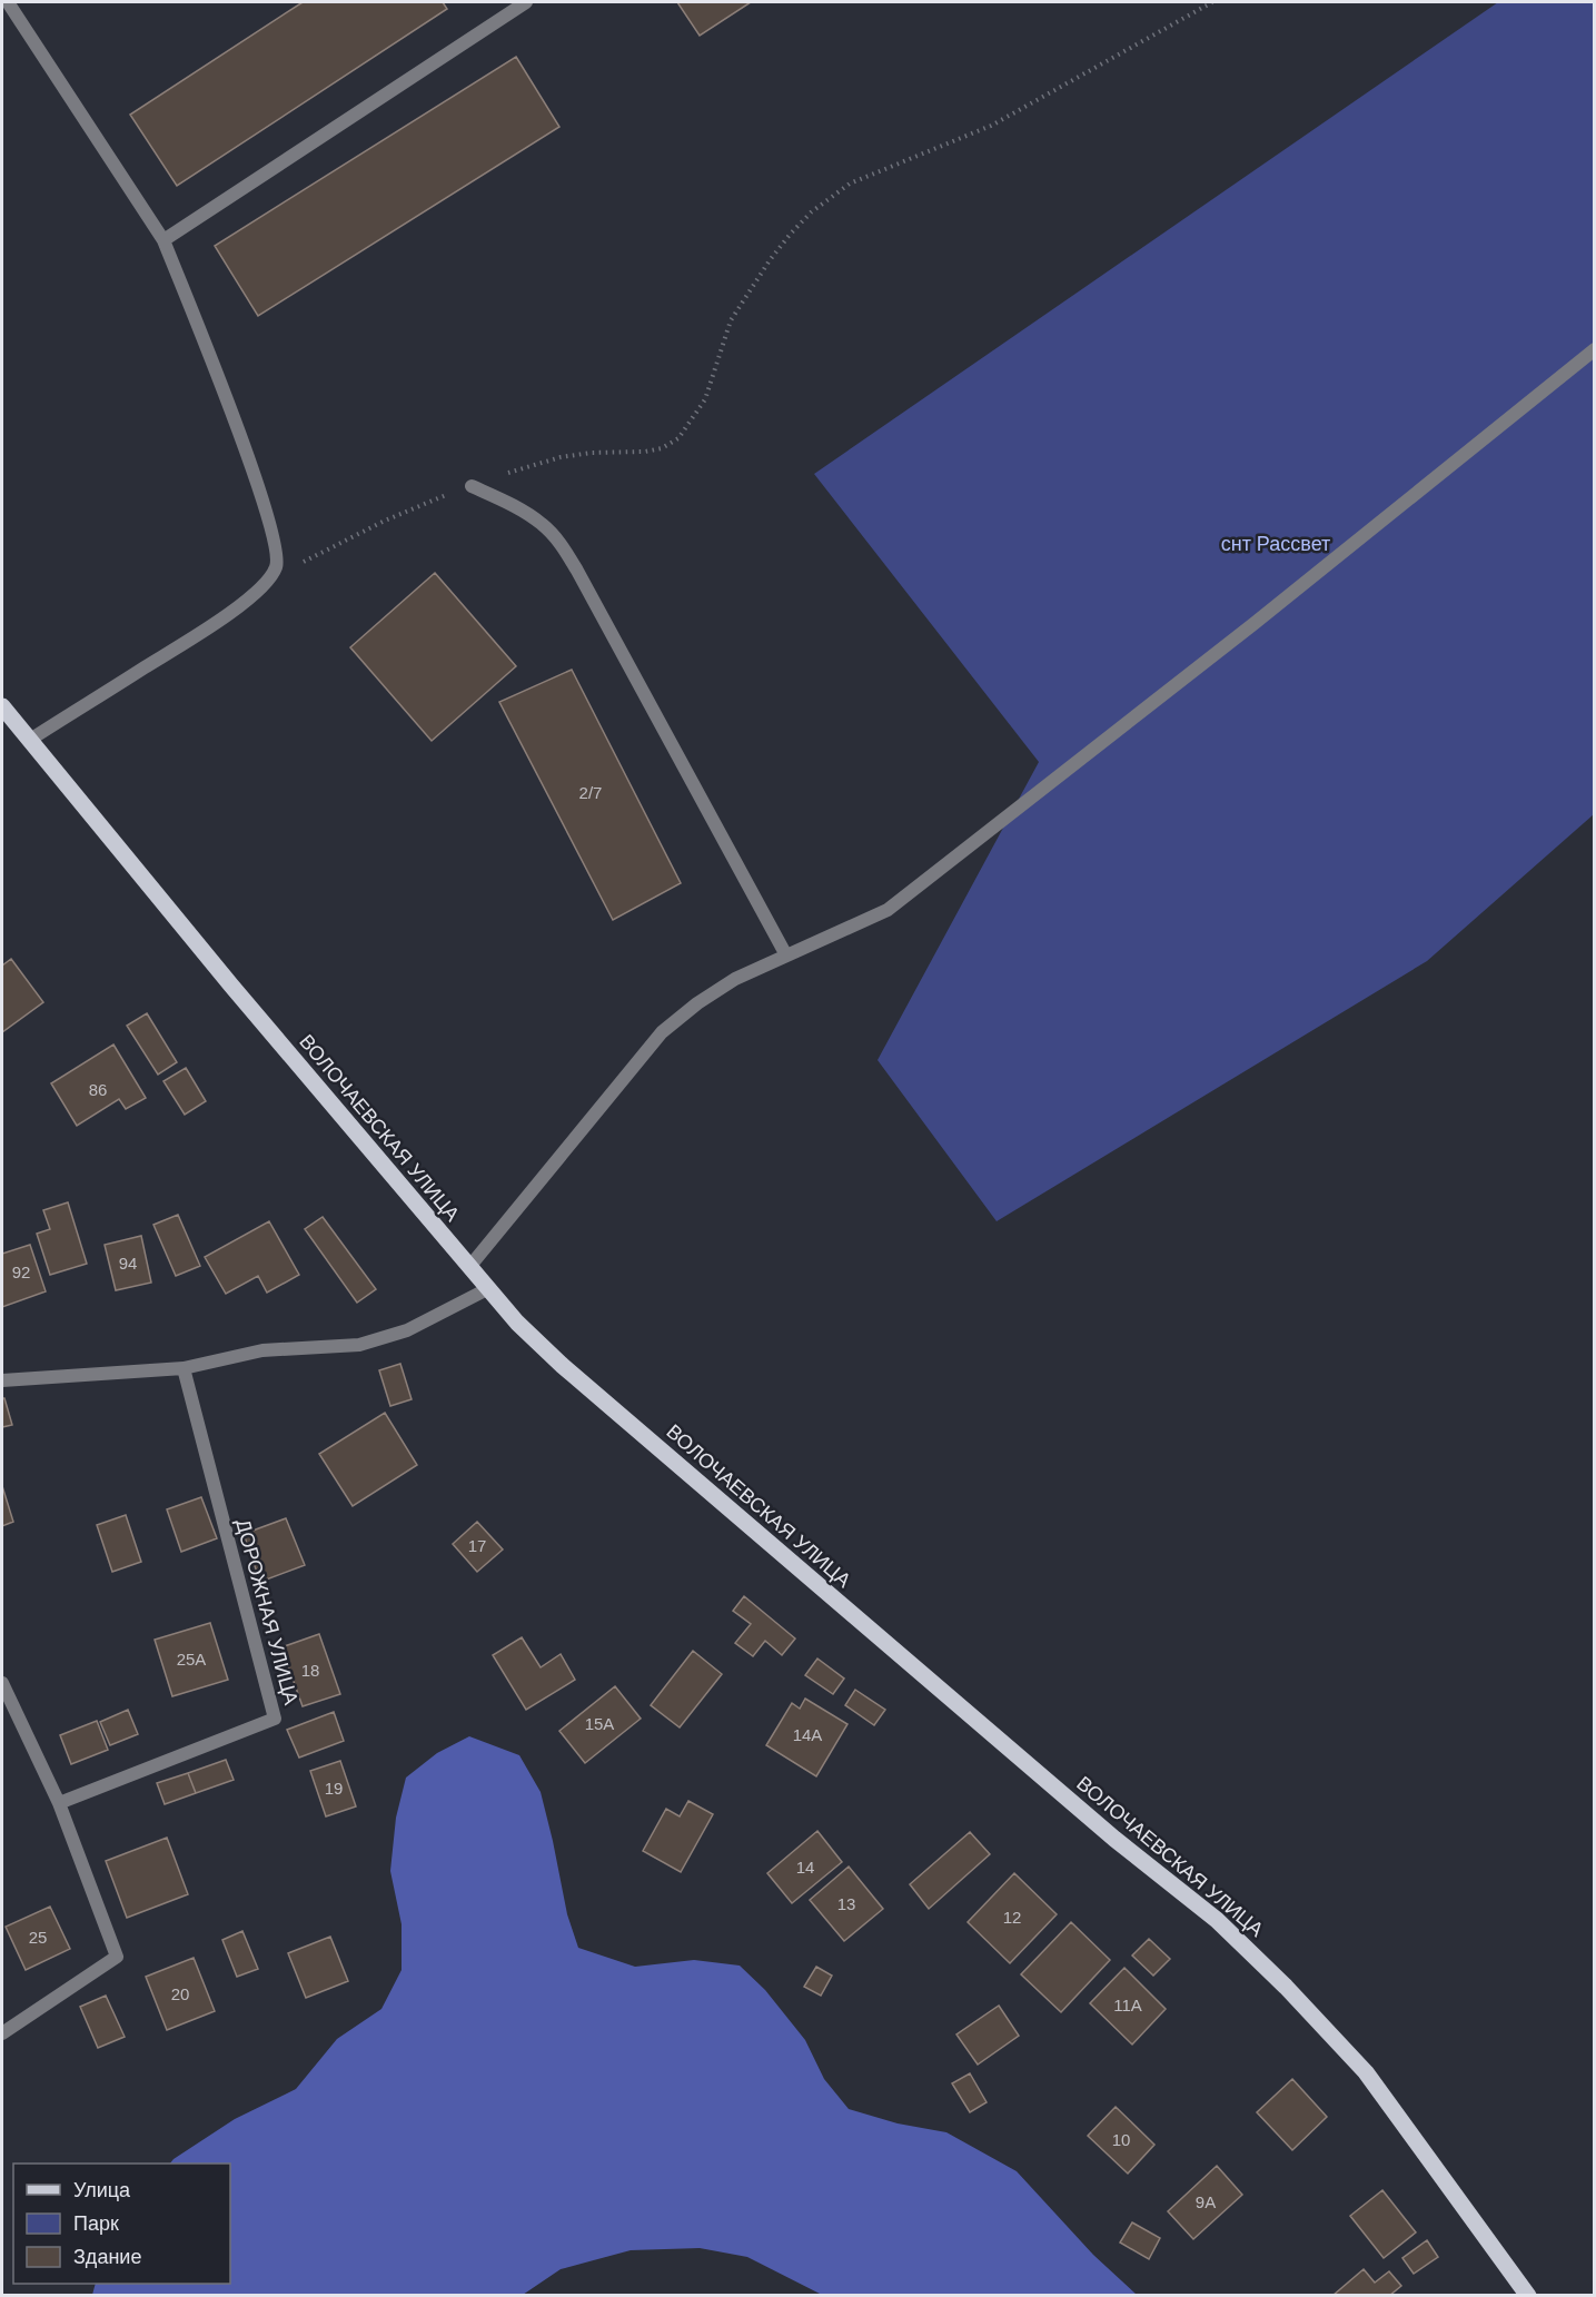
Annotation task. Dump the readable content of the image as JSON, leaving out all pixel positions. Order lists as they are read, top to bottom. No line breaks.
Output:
{"streets":{"main road":["ВОЛОЧАЕВСКАЯ УЛИЦА"],"street":["ДОРОЖНАЯ УЛИЦА"]},"parks":["снт Рассвет"],"house_numbers":["2/7","86","94","92","17","25А","18","15А","14А","19","14","13","12","25","20","11А","10","9А"],"legend":["Улица","Парк","Здание"]}
